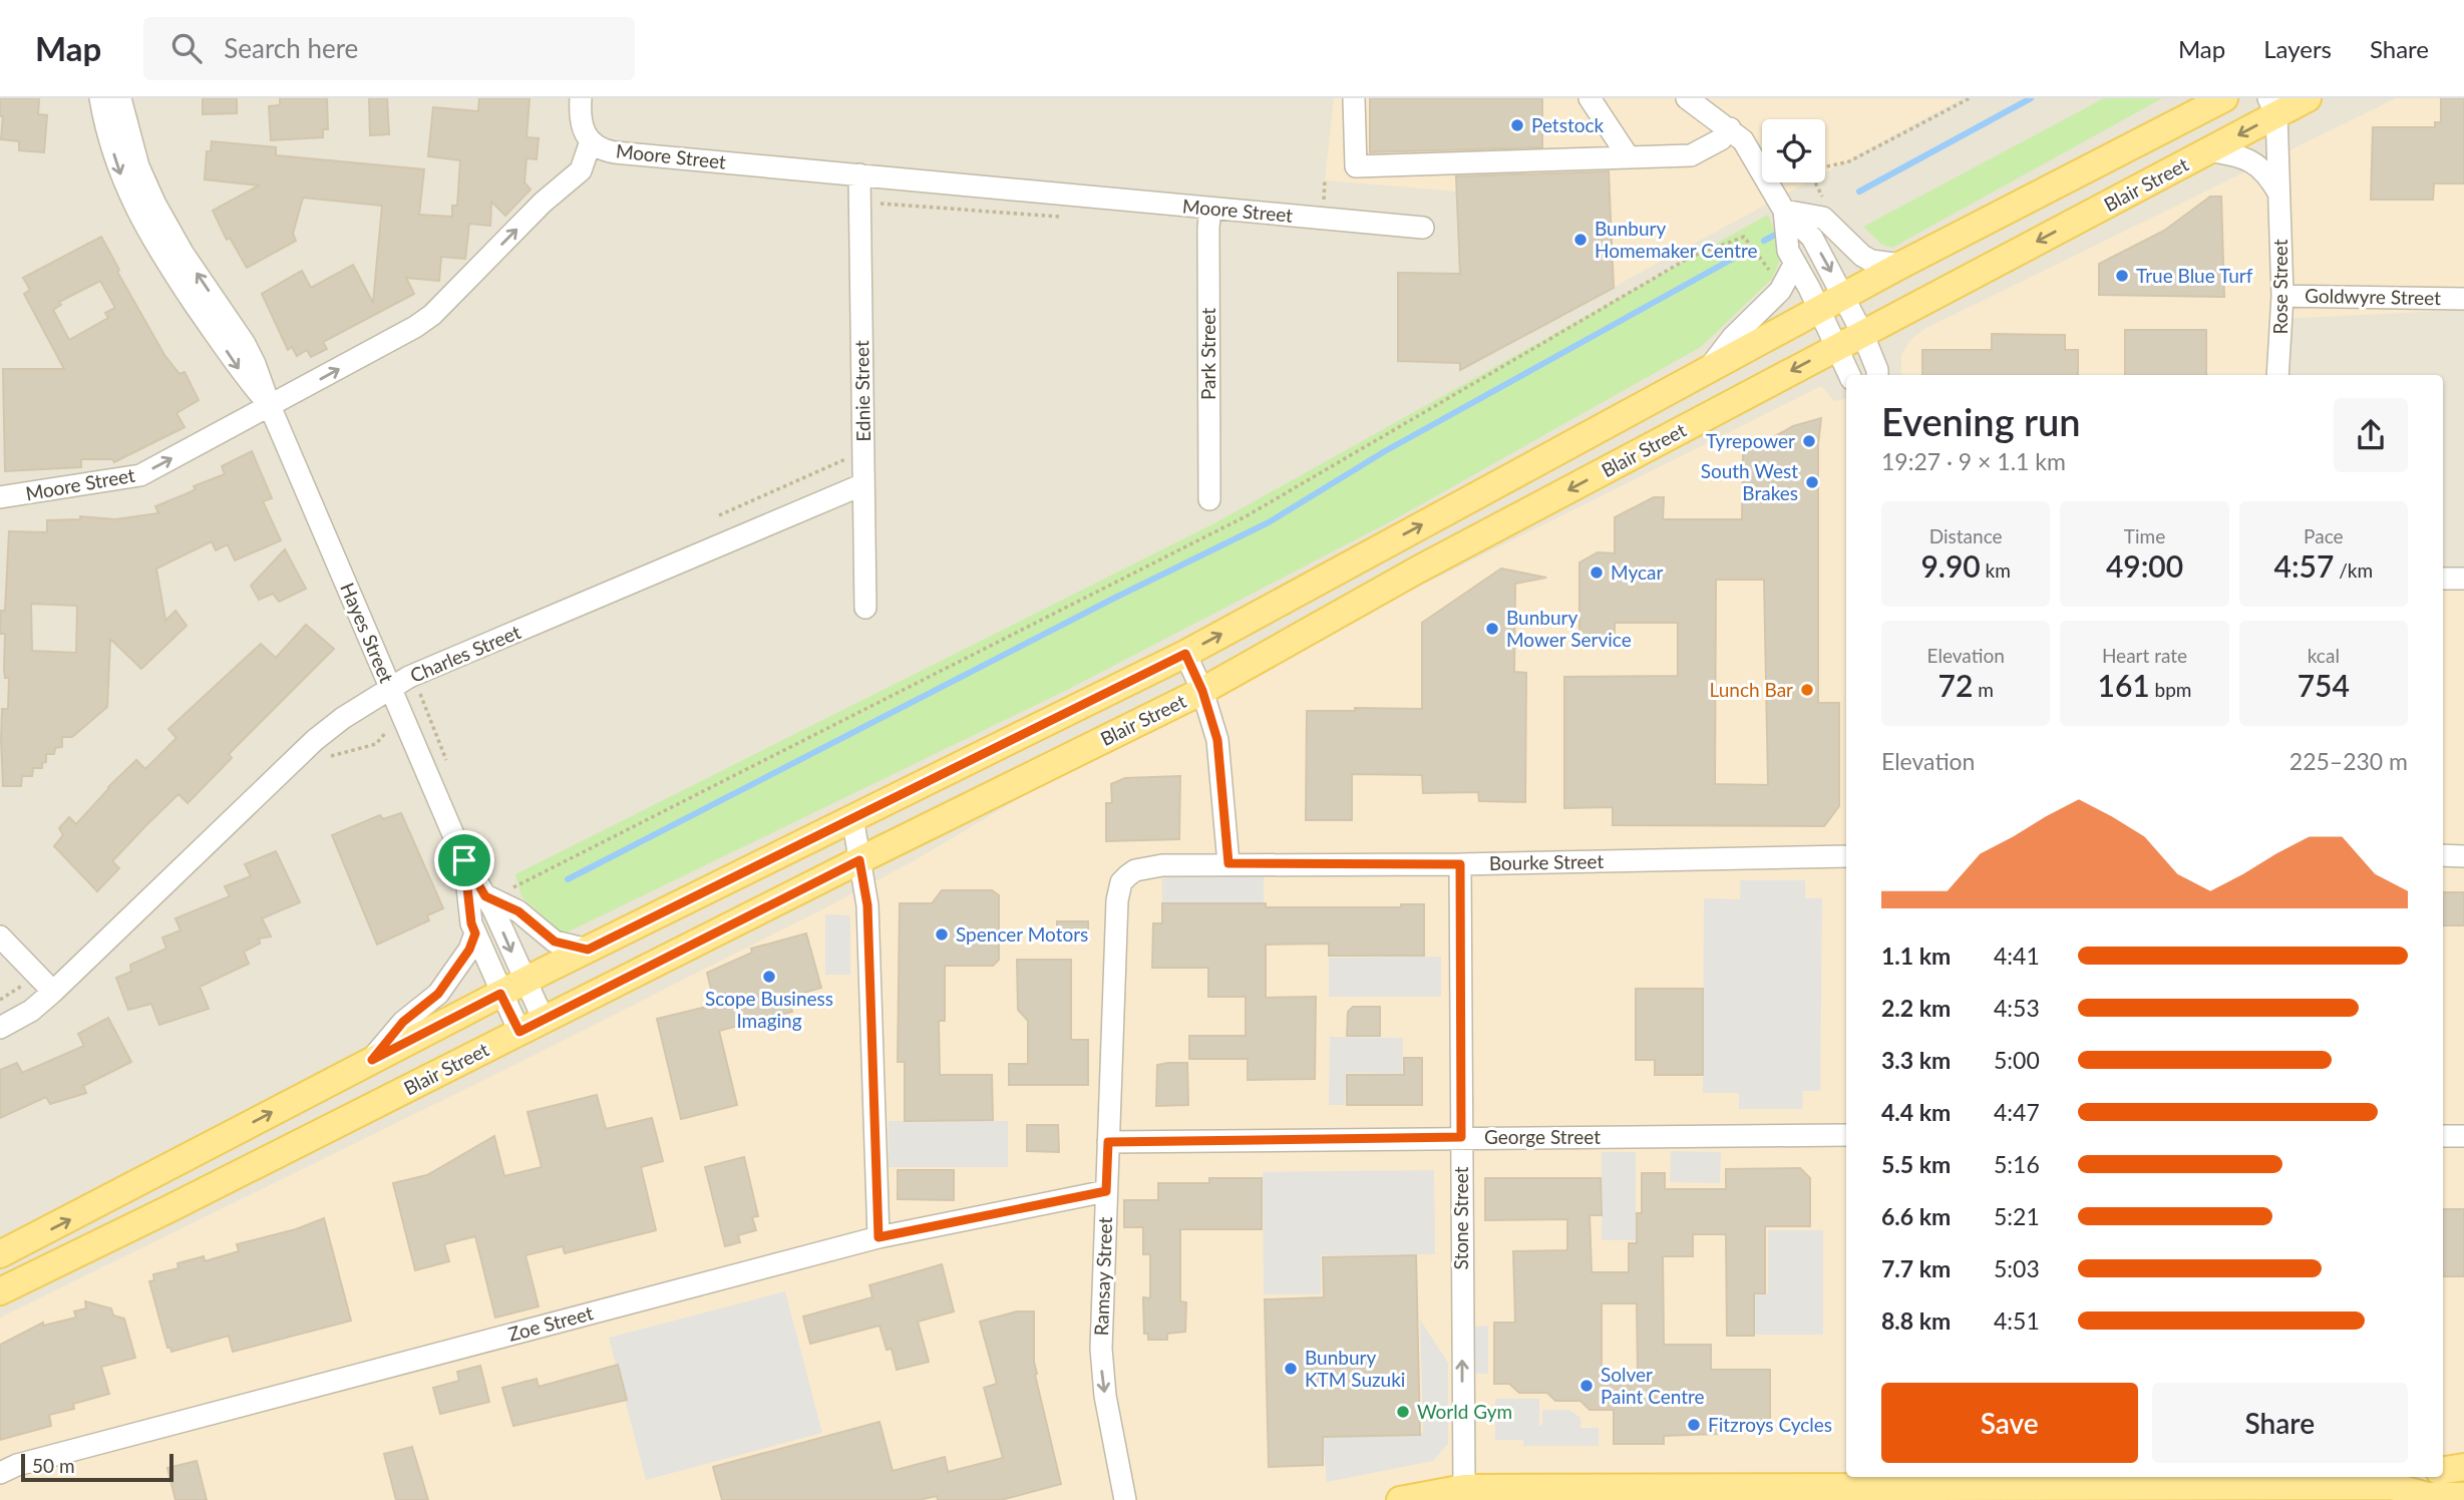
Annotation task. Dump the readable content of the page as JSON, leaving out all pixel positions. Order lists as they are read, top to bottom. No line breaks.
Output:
{"streets":{"main road":["Blair Street"],"street":["Moore Street","Rose Street","Goldwyre Street","Park Street","Ednie Street","Hayes Street","Charles Street","Bourke Street","George Street","Stone Street","Ramsay Street","Zoe Street"]},"crossings":[["Moore Street","Park Street"],["Moore Street","Ednie Street"],["Moore Street","Hayes Street"],["Blair Street","Rose Street"],["Blair Street","Hayes Street"],["Rose Street","Goldwyre Street"],["Ednie Street","Charles Street"],["Hayes Street","Charles Street"],["Bourke Street","Stone Street"],["Bourke Street","Ramsay Street"],["George Street","Stone Street"],["George Street","Ramsay Street"],["Ramsay Street","Zoe Street"]],"one_way":["Moore Street","Stone Street","Ramsay Street"],"places":["Petstock","Bunbury Homemaker Centre","True Blue Turf","Tyrepower","South West Brakes","Mycar","Bunbury Mower Service","Lunch Bar","Spencer Motors","Scope Business Imaging","Bunbury KTM Suzuki","Solver Paint Centre","World Gym","Fitzroys Cycles"],"scale_bar":"50 m","page":{"header":"Map","search":"Search here","nav":["Map","Layers","Share"],"heading":["Evening run","19:27 · 9 × 1.1 km"],"stats":[["Distance","9.90 km"],["Time","49:00"],["Pace","4:57 /km"],["Elevation","72 m"],["Heart rate","161 bpm"],["kcal","754"]],"chart":["Elevation","225–230 m"],"list":[{"name":"1.1 km","note":"4:41"},{"name":"2.2 km","note":"4:53"},{"name":"3.3 km","note":"5:00"},{"name":"4.4 km","note":"4:47"},{"name":"5.5 km","note":"5:16"},{"name":"6.6 km","note":"5:21"},{"name":"7.7 km","note":"5:03"},{"name":"8.8 km","note":"4:51"}],"buttons":["Save","Share"],"scale":"50 m"}}
